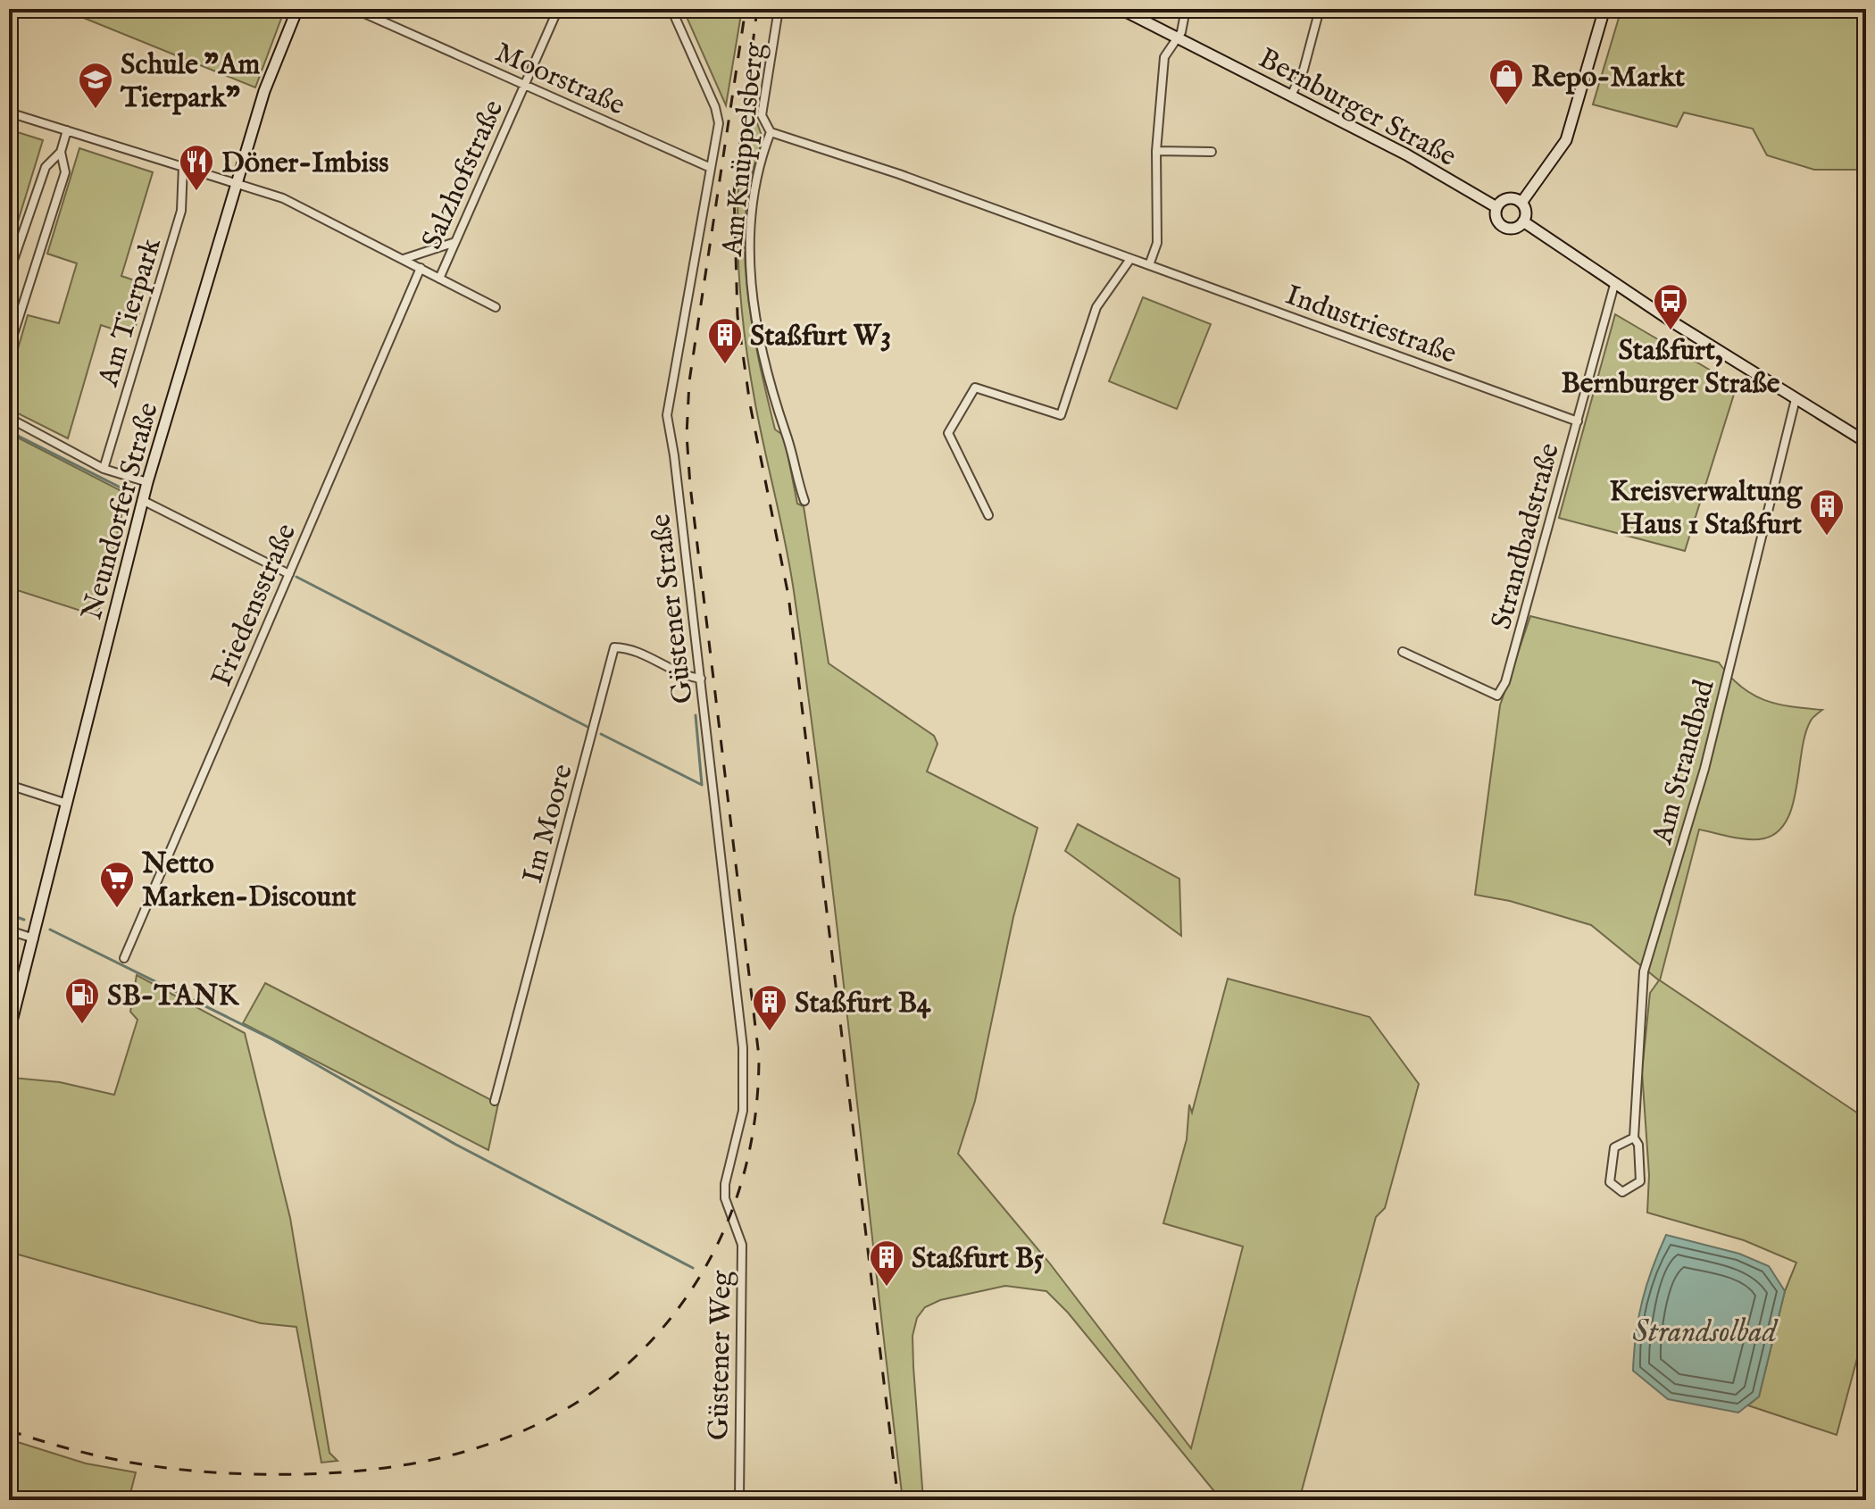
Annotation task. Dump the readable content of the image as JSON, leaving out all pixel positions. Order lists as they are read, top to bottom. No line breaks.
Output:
{"streets":{"main road":["Bernburger Straße","Neundorfer Straße"],"street":["Moorstraße","Am Knüppelsberg","Salzhofstraße","Am Tierpark","Industriestraße","Strandbadstraße","Friedensstraße","Güstener Straße","Am Strandbad","Im Moore","Güstener Weg"]},"crossings":[["Moorstraße","Salzhofstraße"],["Moorstraße","Güstener Straße"],["Am Knüppelsberg","Industriestraße"],["Industriestraße","Strandbadstraße"],["Güstener Straße","Im Moore"],["Güstener Straße","Güstener Weg"]],"water":["Strandsolbad"],"places":{"shop":["Repo-Markt"],"school or university":["Schule \"Am Tierpark\""],"restaurant":["Döner-Imbiss"],"bus stop":["Staßfurt, Bernburger Straße"],"building":["Staßfurt W3","Kreisverwaltung Haus 1 Staßfurt","Staßfurt B4","Staßfurt B5"],"supermarket":["Netto Marken-Discount"],"fuel station":["SB-TANK"]}}
